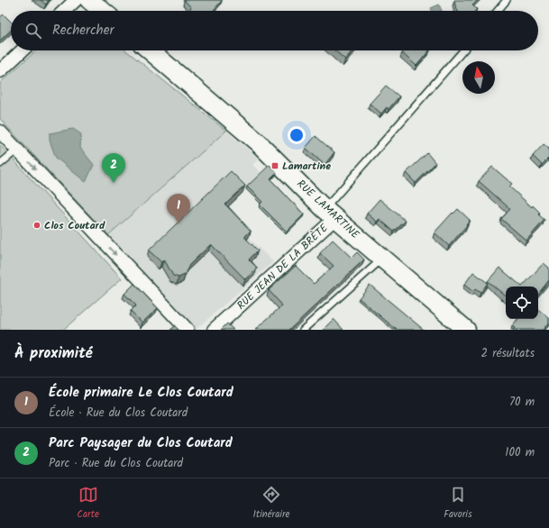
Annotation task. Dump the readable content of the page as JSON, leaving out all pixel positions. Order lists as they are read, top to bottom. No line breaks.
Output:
{"streets":{"street":["RUE LAMARTINE","RUE JEAN DE LA BRÈTE"]},"crossings":[["RUE LAMARTINE","RUE JEAN DE LA BRÈTE"]],"places":{"transit":["Lamartine"],"other":["Clos Coutard"]},"north":"top","page":{"search":"Rechercher","pins":["2","1"],"heading":["À proximité","2 résultats"],"list":[{"mark":"1","name":"École primaire Le Clos Coutard","note":"École · Rue du Clos Coutard","value":"70 m"},{"mark":"2","name":"Parc Paysager du Clos Coutard","note":"Parc · Rue du Clos Coutard","value":"100 m"}],"nav":["Carte","Itinéraire","Favoris"]}}
